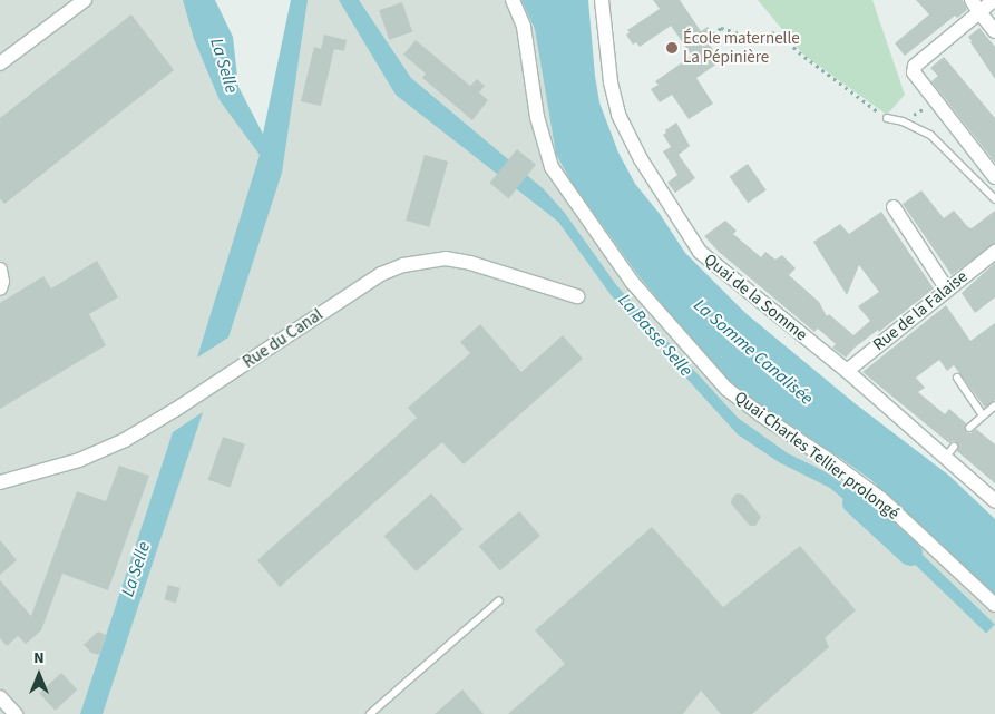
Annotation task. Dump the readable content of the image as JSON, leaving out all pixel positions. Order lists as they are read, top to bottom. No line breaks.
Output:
{"streets":{"street":["Quai de la Somme","Rue de la Falaise","Rue du Canal","Quai Charles Tellier prolongé"]},"crossings":[["Quai de la Somme","Rue de la Falaise"]],"water":["La Selle","La Basse Selle","La Somme Canalisée"],"places":["École maternelle La Pépinière"],"north":"top"}
